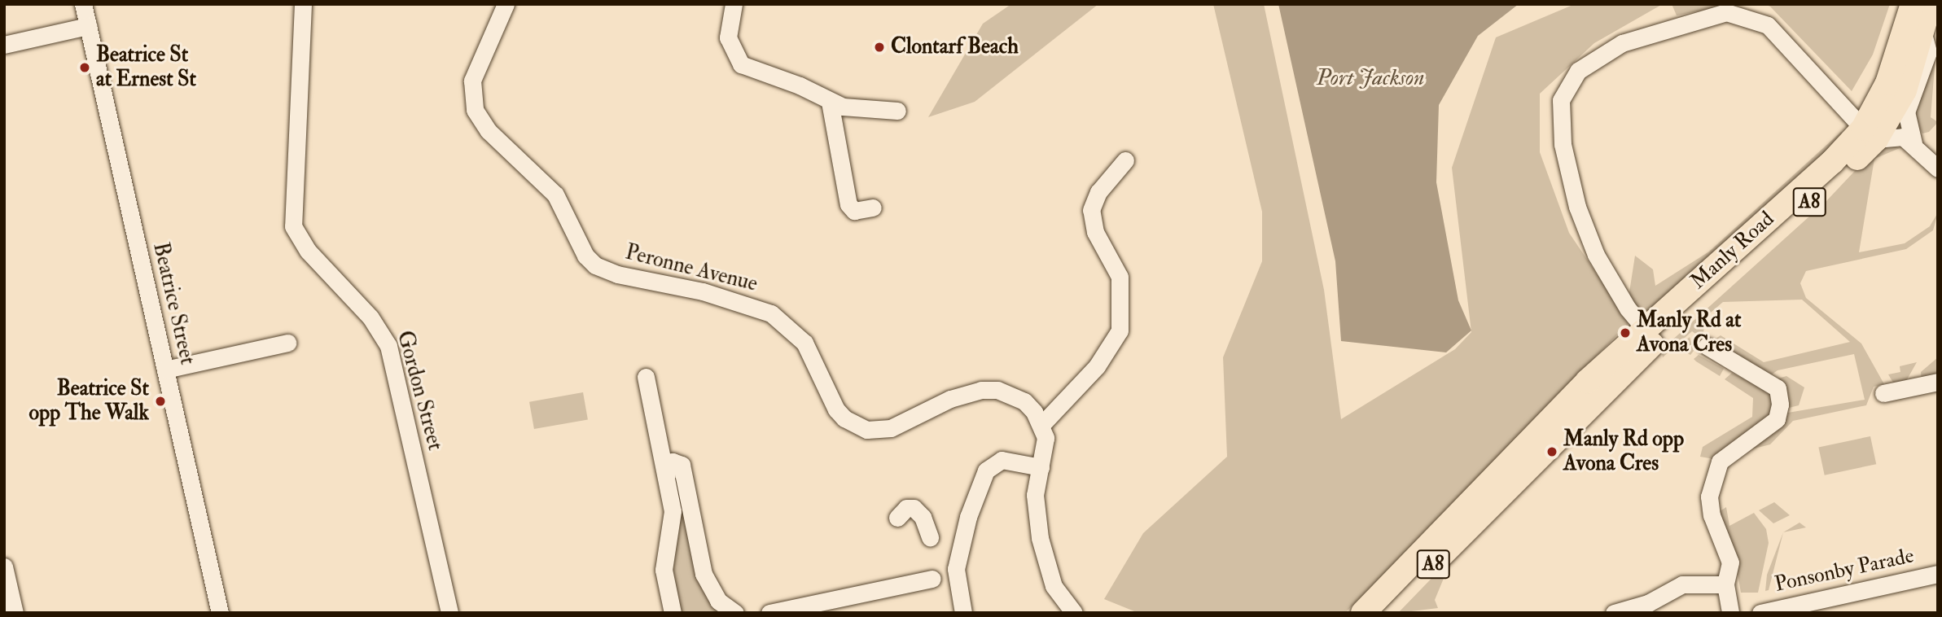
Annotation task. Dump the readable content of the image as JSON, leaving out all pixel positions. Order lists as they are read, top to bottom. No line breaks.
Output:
{"streets":{"highway":["A8","Manly Road"],"street":["Peronne Avenue","Beatrice Street","Gordon Street","Ponsonby Parade"]},"water":["Port Jackson"],"places":["Clontarf Beach","Beatrice St at Ernest St","Manly Rd at Avona Cres","Beatrice St opp The Walk","Manly Rd opp Avona Cres"]}
